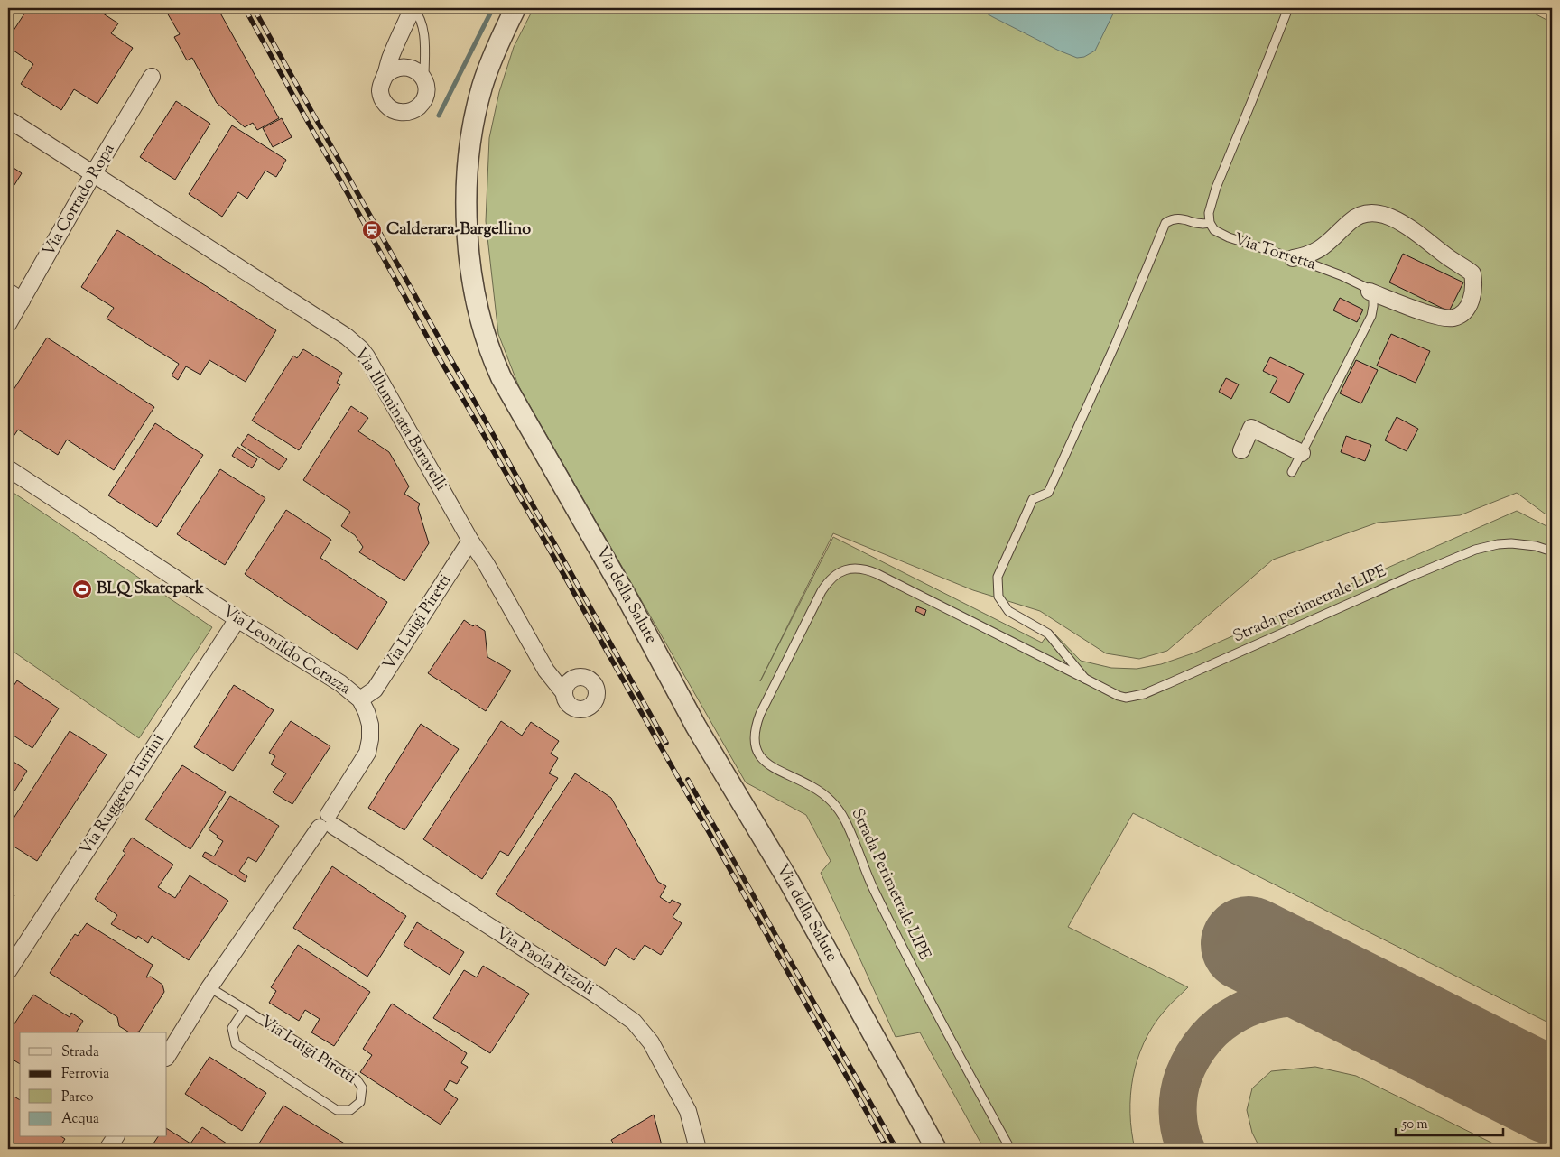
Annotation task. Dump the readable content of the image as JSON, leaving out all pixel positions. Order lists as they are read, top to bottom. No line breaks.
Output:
{"streets":{"street":["Via Corrado Ropa","Via Illuminata Baravelli","Via della Salute","Via Luigi Piretti","Via Leonildo Corazza","Via Ruggero Turrini","Via Paola Pizzoli"],"lane":["Via Torretta","Strada perimetrale LIPE","Strada Perimetrale LIPE"]},"crossings":[["Via Corrado Ropa","Via Illuminata Baravelli"],["Via Illuminata Baravelli","Via Luigi Piretti"],["Strada perimetrale LIPE","Strada Perimetrale LIPE"],["Via Luigi Piretti","Via Leonildo Corazza"],["Via Leonildo Corazza","Via Ruggero Turrini"]],"places":{"station":["Calderara-Bargellino"],"sports":["BLQ Skatepark"]},"legend":["Strada","Ferrovia","Parco","Acqua"],"scale_bar":"50 m"}
